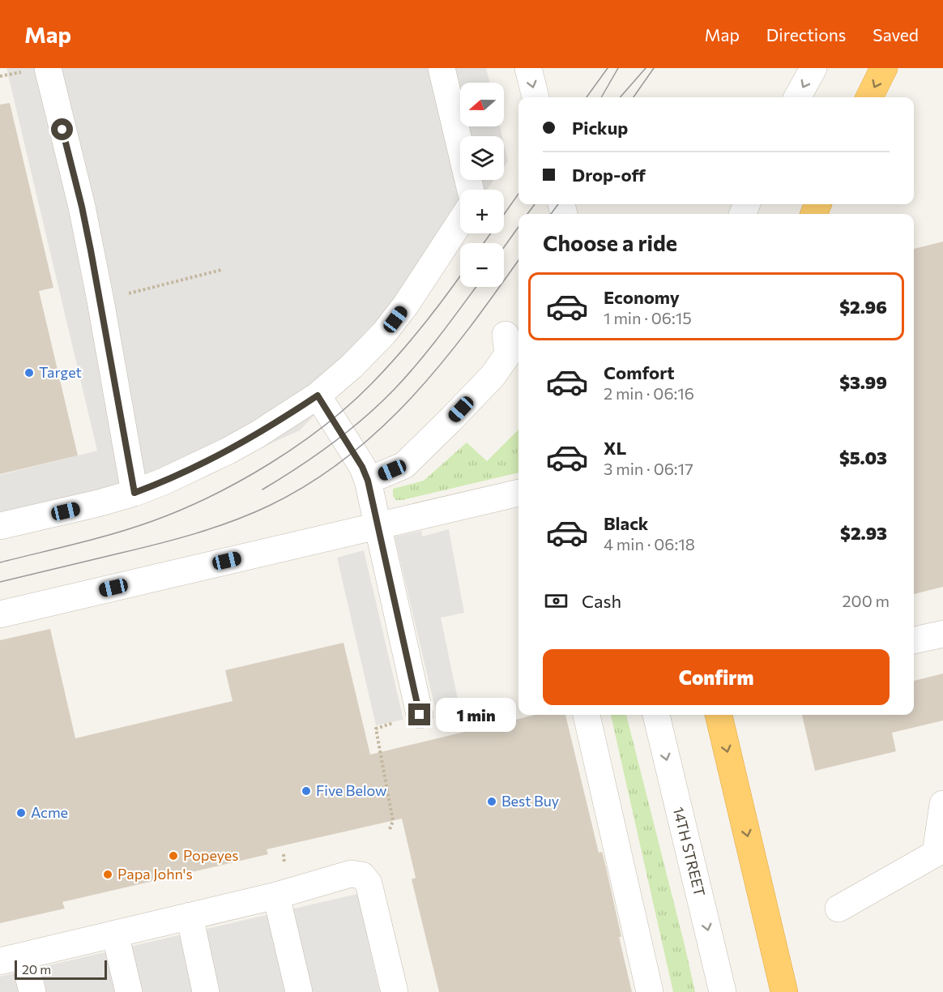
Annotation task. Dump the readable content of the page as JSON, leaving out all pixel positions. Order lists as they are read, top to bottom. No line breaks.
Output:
{"streets":{"street":["14TH STREET"]},"places":["Target","Five Below","Best Buy","Acme","Popeyes","Papa John's"],"scale_bar":"20 m","north":"left","page":{"header":"Map","nav":["Map","Directions","Saved"],"map_buttons":["+","−"],"banner":["Pickup","Drop-off"],"heading":"Choose a ride","list":[{"name":"Economy","note":"1 min · 06:15","value":"$2.96"},{"name":"Comfort","note":"2 min · 06:16","value":"$3.99"},{"name":"XL","note":"3 min · 06:17","value":"$5.03"},{"name":"Black","note":"4 min · 06:18","value":"$2.93"}],"pay":["Cash","200 m"],"buttons":"Confirm","bubble":"1 min","scale":"20 m"}}
